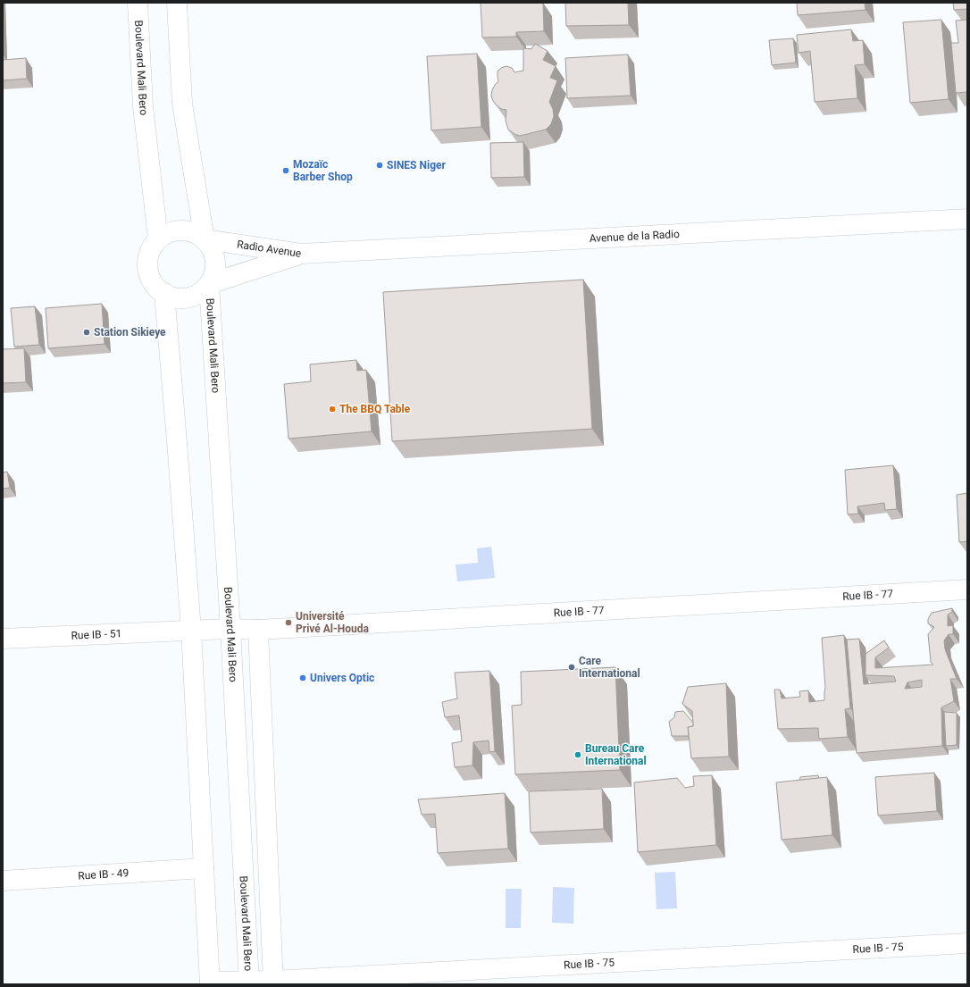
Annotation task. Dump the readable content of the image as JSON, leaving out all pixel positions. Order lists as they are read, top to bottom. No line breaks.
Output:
{"streets":{"street":["Boulevard Mali Bero","Avenue de la Radio","Radio Avenue","Rue IB - 77","Rue IB - 51","Rue IB - 49","Rue IB - 75"]},"crossings":[["Boulevard Mali Bero","Radio Avenue"],["Boulevard Mali Bero","Rue IB - 77"],["Boulevard Mali Bero","Rue IB - 75"],["Avenue de la Radio","Radio Avenue"],["Rue IB - 77","Rue IB - 51"]],"places":["SINES Niger","Mozaïc Barber Shop","Station Sikieye","The BBQ Table","Université Privé Al-Houda","Care International","Univers Optic","Bureau Care International"]}
